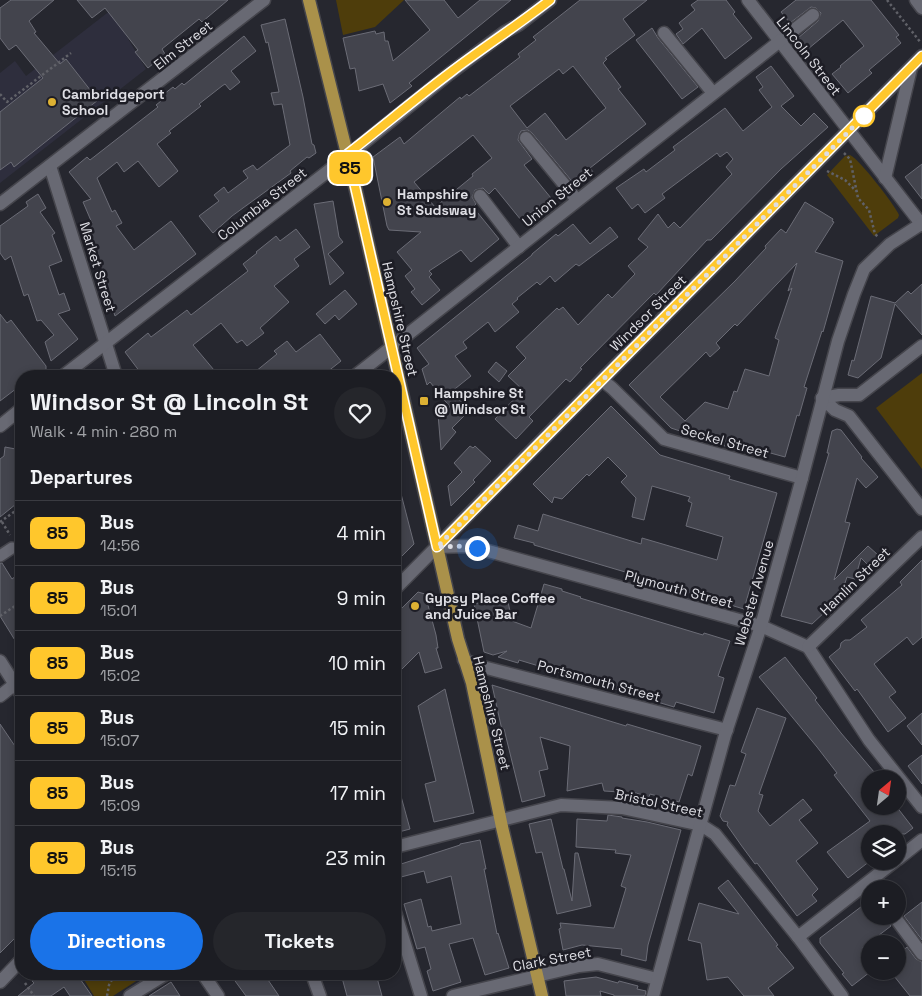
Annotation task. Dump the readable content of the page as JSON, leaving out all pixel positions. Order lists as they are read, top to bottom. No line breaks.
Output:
{"streets":{"main road":["Hampshire Street"],"street":["Elm Street","Lincoln Street","Union Street","Columbia Street","Market Street","Windsor Street","Seckel Street","Hamlin Street","Plymouth Street","Webster Avenue","Portsmouth Street","Bristol Street","Clark Street"]},"crossings":[["Elm Street","Market Street"],["Lincoln Street","Union Street"],["Lincoln Street","Windsor Street"],["Lincoln Street","Webster Avenue"],["Union Street","Hampshire Street"],["Columbia Street","Market Street"],["Columbia Street","Hampshire Street"],["Windsor Street","Hampshire Street"],["Windsor Street","Seckel Street"],["Windsor Street","Plymouth Street"],["Hampshire Street","Plymouth Street"],["Hampshire Street","Portsmouth Street"],["Hampshire Street","Bristol Street"],["Hampshire Street","Clark Street"],["Seckel Street","Webster Avenue"],["Hamlin Street","Plymouth Street"],["Plymouth Street","Webster Avenue"],["Webster Avenue","Portsmouth Street"],["Webster Avenue","Bristol Street"],["Webster Avenue","Clark Street"]],"places":{"other":["Cambridgeport School","Hampshire St Sudsway","Gypsy Place Coffee and Juice Bar"],"transit":["Hampshire St @ Windsor St"]},"lines":["bus line 85"],"north":"top right","page":{"on_map":"85","heading":[["Windsor St @ Lincoln St","Walk · 4 min · 280 m"],"Departures"],"list":[{"mark":"85","name":"Bus","note":"14:56","value":"4 min"},{"mark":"85","name":"Bus","note":"15:01","value":"9 min"},{"mark":"85","name":"Bus","note":"15:02","value":"10 min"},{"mark":"85","name":"Bus","note":"15:07","value":"15 min"},{"mark":"85","name":"Bus","note":"15:09","value":"17 min"},{"mark":"85","name":"Bus","note":"15:15","value":"23 min"}],"map_buttons":["+","−"],"buttons":["Directions","Tickets"]}}
